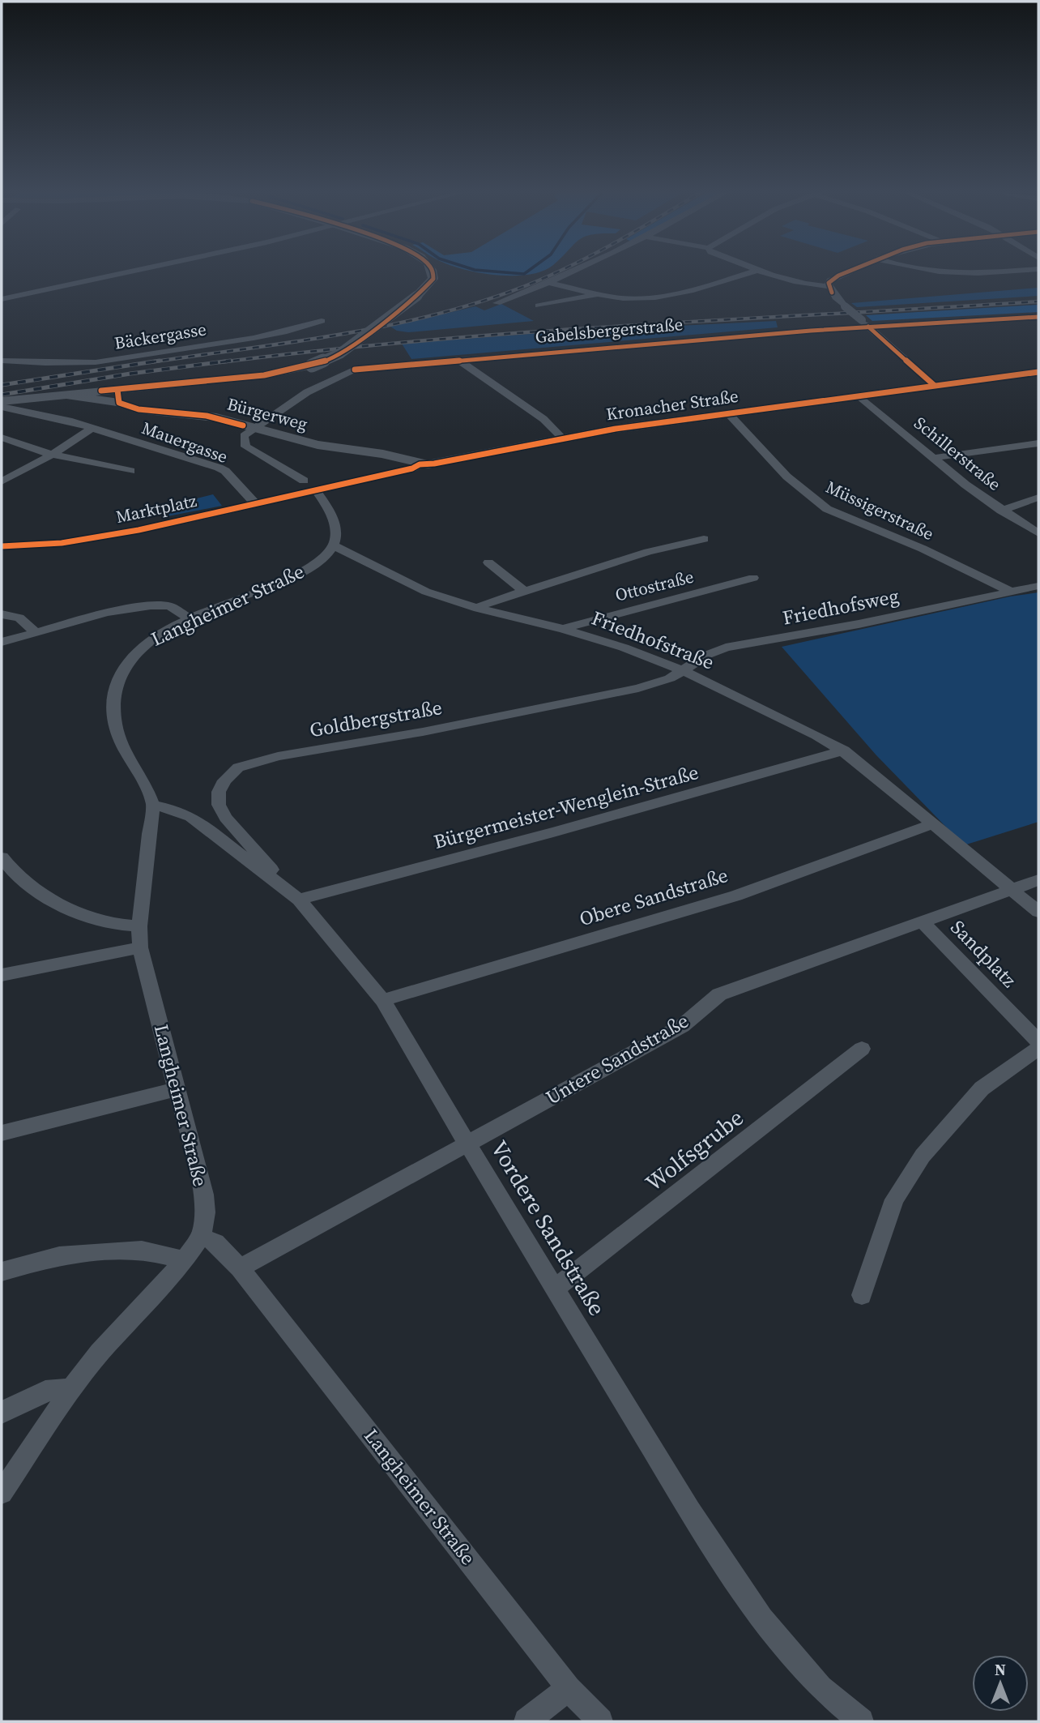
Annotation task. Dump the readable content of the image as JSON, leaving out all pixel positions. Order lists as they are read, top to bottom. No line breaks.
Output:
{"streets":{"street":["Gabelsbergerstraße","Bäckergasse","Kronacher Straße","Bürgerweg","Mauergasse","Schillerstraße","Marktplatz","Müssigerstraße","Ottostraße","Langheimer Straße","Friedhofsweg","Friedhofstraße","Goldbergstraße","Bürgermeister-Wenglein-Straße","Obere Sandstraße","Sandplatz","Untere Sandstraße","Wolfsgrube","Vordere Sandstraße"]},"crossings":[["Gabelsbergerstraße","Bürgerweg"],["Kronacher Straße","Bürgerweg"],["Kronacher Straße","Schillerstraße"],["Kronacher Straße","Marktplatz"],["Kronacher Straße","Müssigerstraße"],["Mauergasse","Marktplatz"],["Müssigerstraße","Friedhofsweg"],["Ottostraße","Friedhofstraße"],["Langheimer Straße","Friedhofstraße"],["Langheimer Straße","Untere Sandstraße"],["Langheimer Straße","Vordere Sandstraße"],["Friedhofsweg","Friedhofstraße"],["Friedhofsweg","Goldbergstraße"],["Friedhofstraße","Goldbergstraße"],["Friedhofstraße","Bürgermeister-Wenglein-Straße"],["Friedhofstraße","Obere Sandstraße"],["Friedhofstraße","Untere Sandstraße"],["Goldbergstraße","Bürgermeister-Wenglein-Straße"],["Goldbergstraße","Vordere Sandstraße"],["Bürgermeister-Wenglein-Straße","Vordere Sandstraße"],["Obere Sandstraße","Vordere Sandstraße"],["Sandplatz","Untere Sandstraße"],["Untere Sandstraße","Vordere Sandstraße"],["Wolfsgrube","Vordere Sandstraße"]],"north":"top"}
